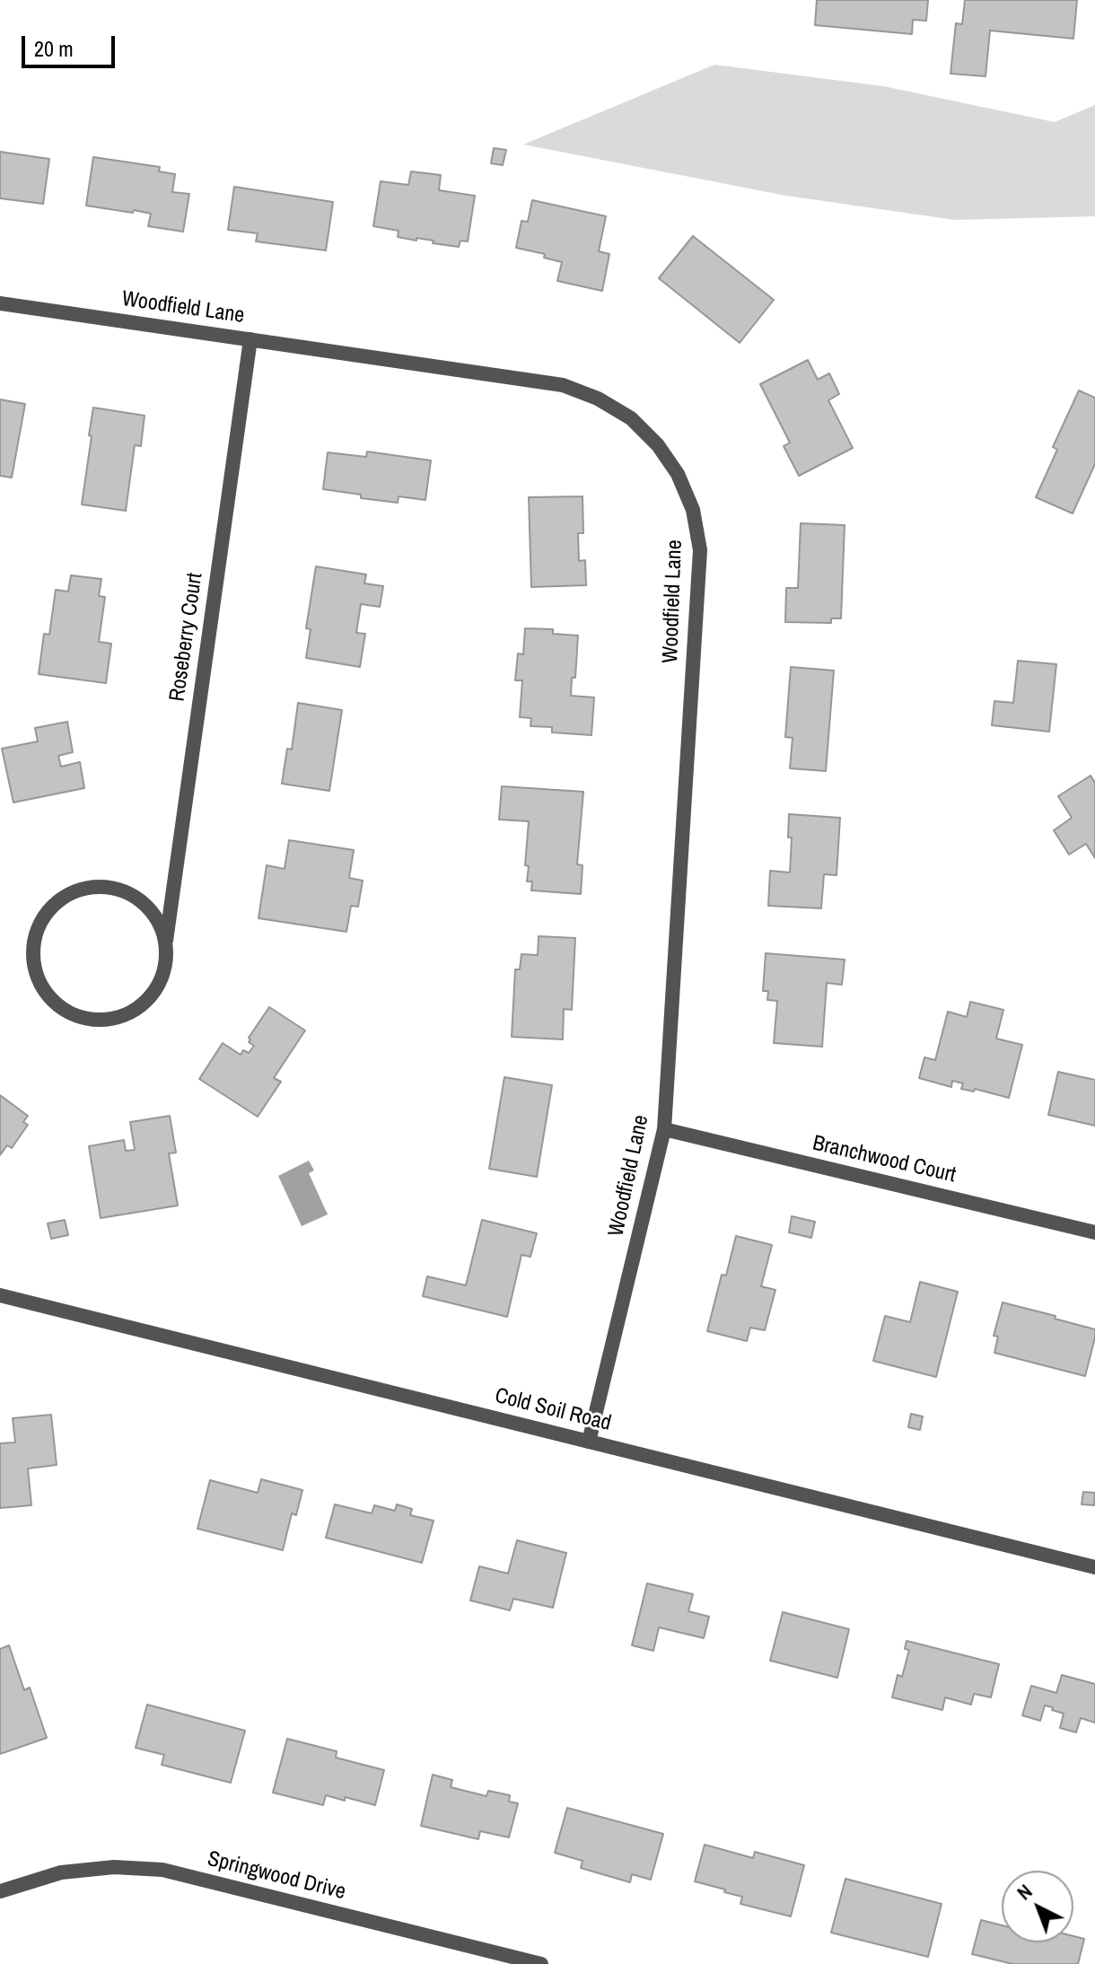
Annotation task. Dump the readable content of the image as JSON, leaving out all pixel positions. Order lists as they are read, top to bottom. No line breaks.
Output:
{"streets":{"street":["Woodfield Lane","Roseberry Court","Branchwood Court","Cold Soil Road","Springwood Drive"]},"crossings":[["Woodfield Lane","Roseberry Court"],["Woodfield Lane","Branchwood Court"],["Woodfield Lane","Cold Soil Road"]],"scale_bar":"20 m","north":"top left"}
